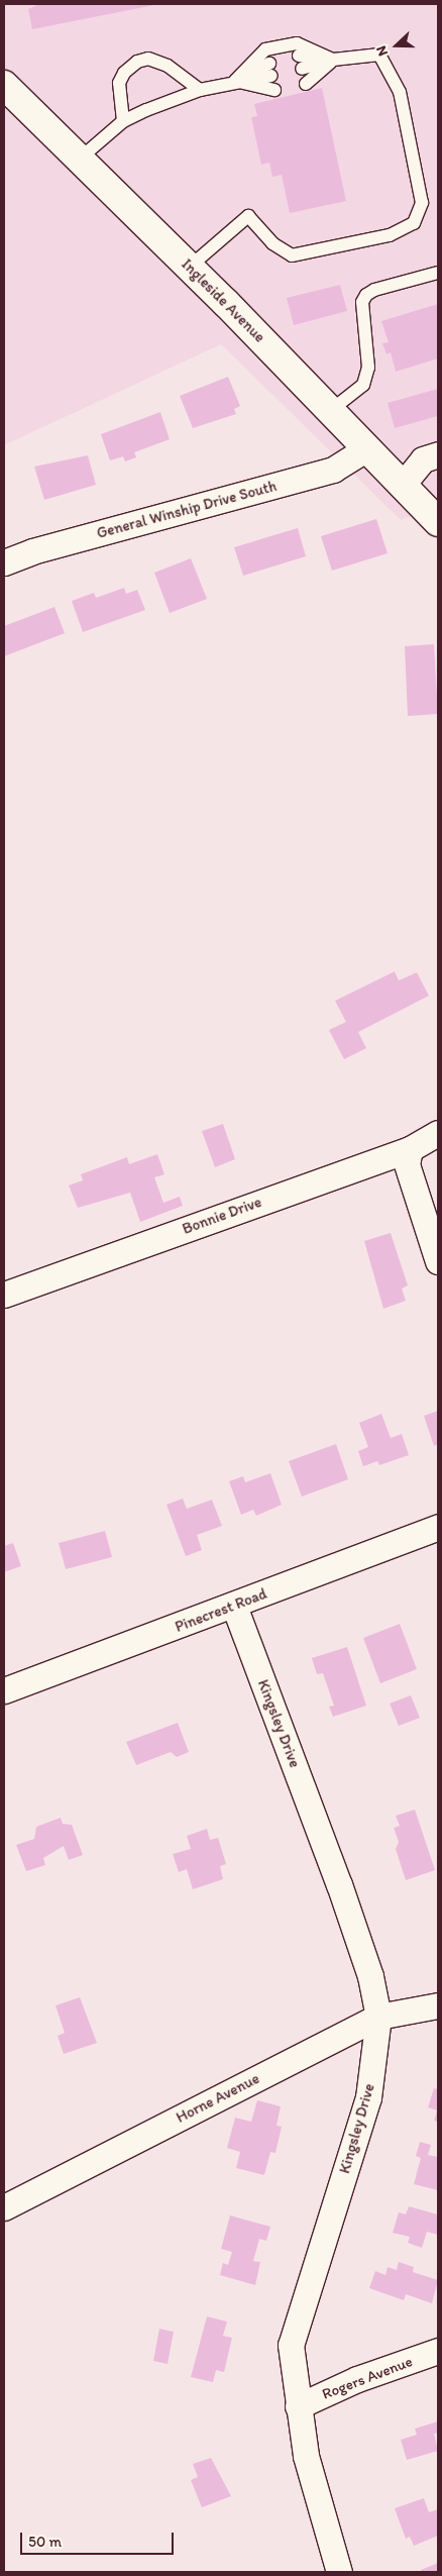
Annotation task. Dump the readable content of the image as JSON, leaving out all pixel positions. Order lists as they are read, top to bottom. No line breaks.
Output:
{"streets":{"street":["Ingleside Avenue","General Winship Drive South","Bonnie Drive","Pinecrest Road","Kingsley Drive","Horne Avenue","Rogers Avenue"]},"crossings":[["Ingleside Avenue","General Winship Drive South"],["Pinecrest Road","Kingsley Drive"],["Kingsley Drive","Horne Avenue"],["Kingsley Drive","Rogers Avenue"]],"scale_bar":"50 m","north":"left"}
